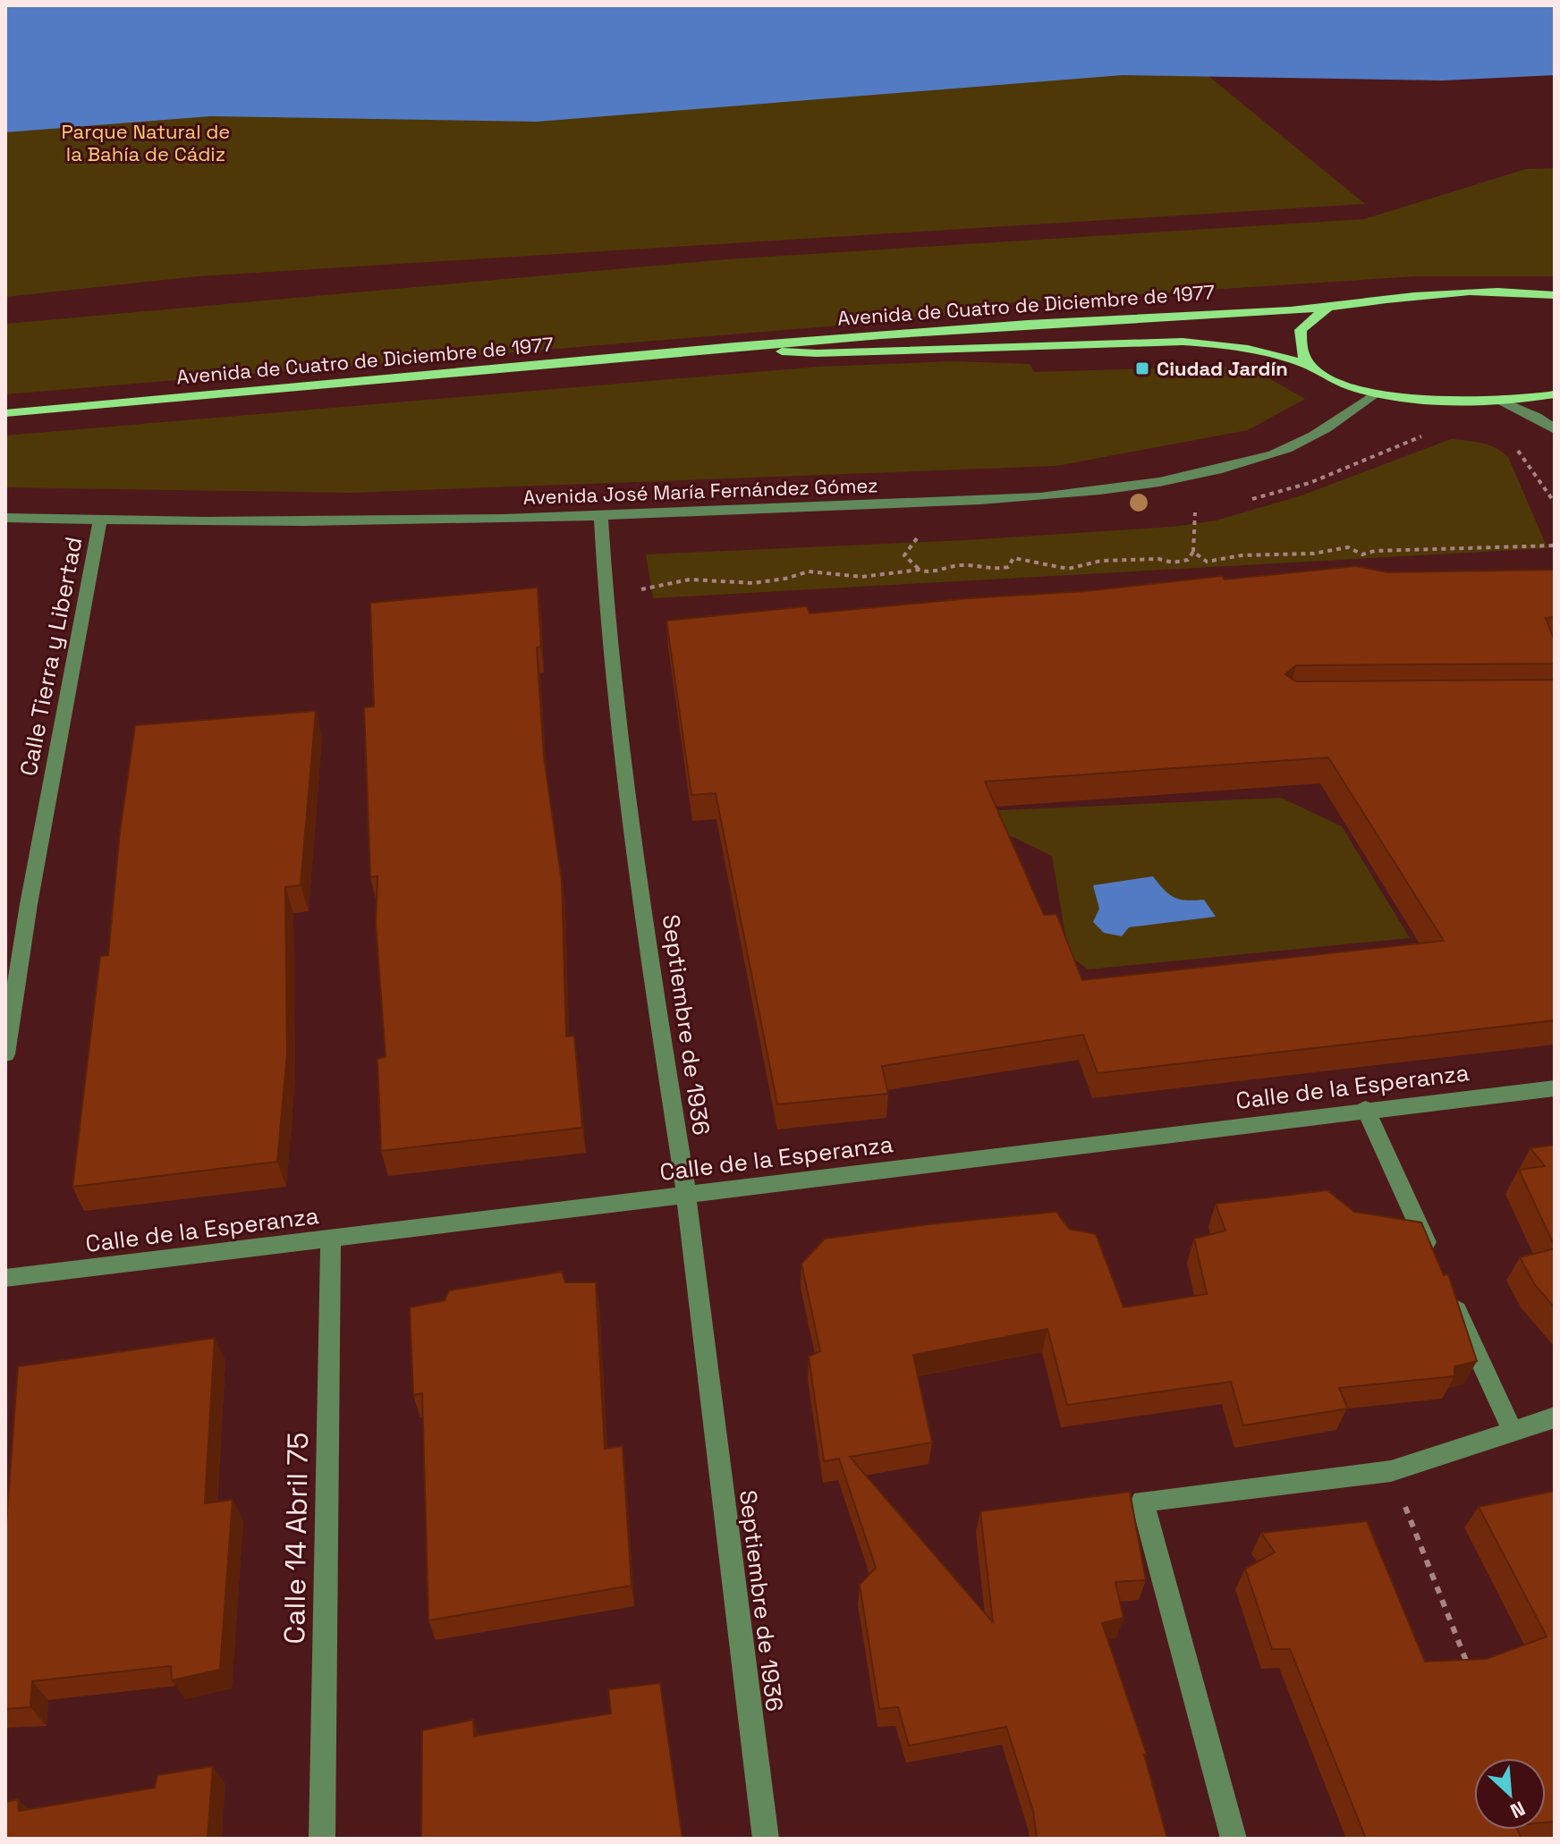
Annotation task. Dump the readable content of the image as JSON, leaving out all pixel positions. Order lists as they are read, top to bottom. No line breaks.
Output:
{"streets":{"main road":["Avenida de Cuatro de Diciembre de 1977"],"street":["Avenida José María Fernández Gómez","Calle Tierra y Libertad","Septiembre de 1936","Calle de la Esperanza","Calle 14 Abril 75"]},"crossings":[["Avenida de Cuatro de Diciembre de 1977","Avenida José María Fernández Gómez"],["Avenida José María Fernández Gómez","Calle Tierra y Libertad"],["Avenida José María Fernández Gómez","Septiembre de 1936"],["Septiembre de 1936","Calle de la Esperanza"],["Calle de la Esperanza","Calle 14 Abril 75"]],"parks":["Parque Natural de la Bahía de Cádiz"],"places":{"transit":["Ciudad Jardín"]},"north":"bottom right"}
